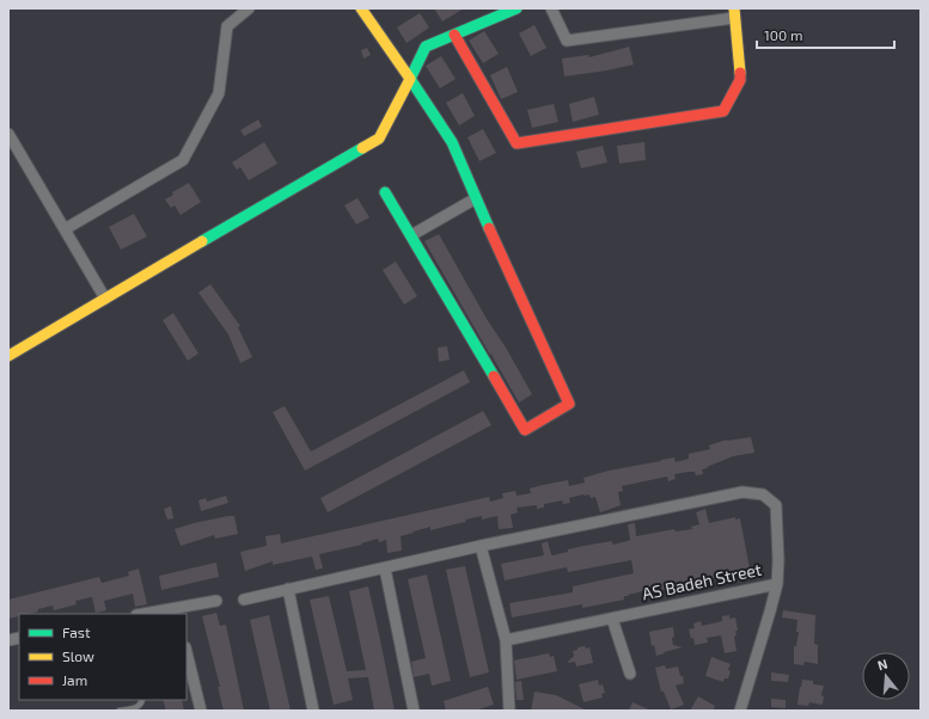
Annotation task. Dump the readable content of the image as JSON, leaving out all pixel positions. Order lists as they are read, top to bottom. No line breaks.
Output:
{"streets":{"street":["AS Badeh Street"]},"legend":["Fast","Slow","Jam"],"scale_bar":"100 m","north":"top"}
